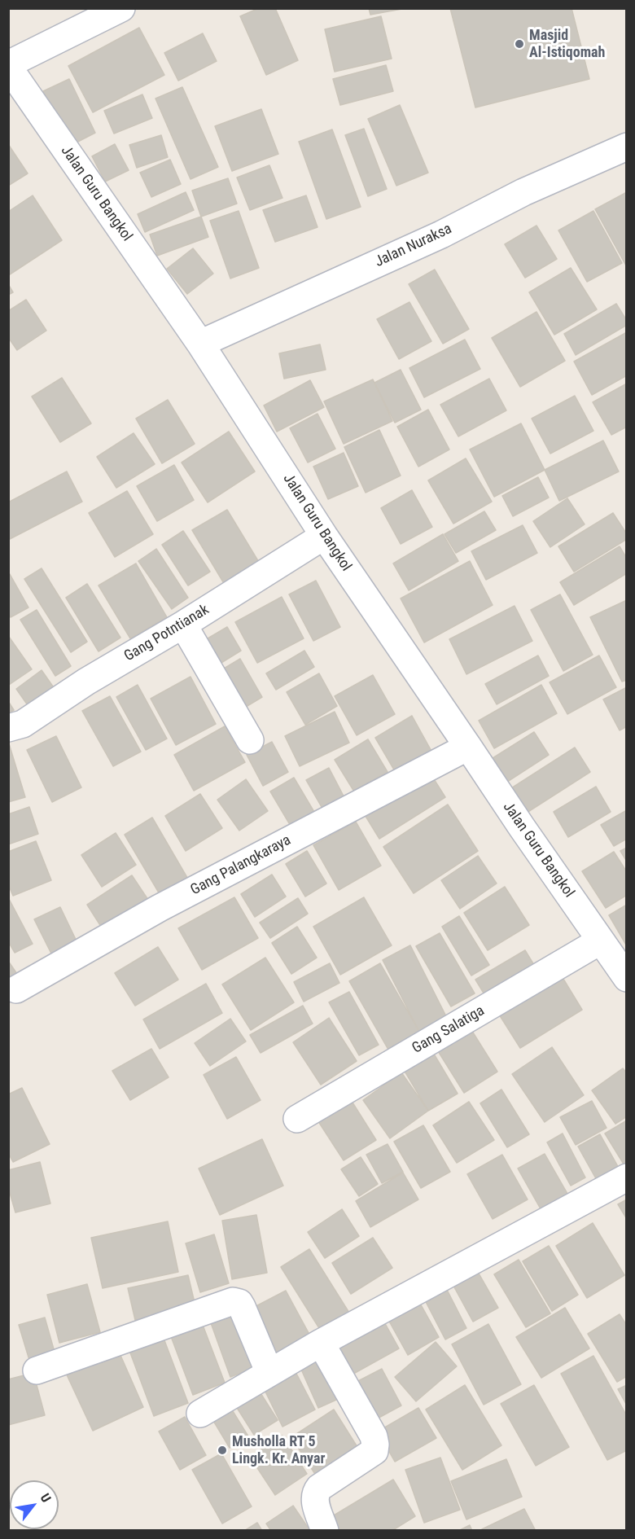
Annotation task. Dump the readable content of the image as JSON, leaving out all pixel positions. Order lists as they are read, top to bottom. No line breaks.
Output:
{"streets":{"street":["Jalan Guru Bangkol","Jalan Nuraksa","Gang Potntianak","Gang Palangkaraya","Gang Salatiga"]},"crossings":[["Jalan Guru Bangkol","Jalan Nuraksa"],["Jalan Guru Bangkol","Gang Potntianak"],["Jalan Guru Bangkol","Gang Palangkaraya"],["Jalan Guru Bangkol","Gang Salatiga"]],"places":["Masjid Al-Istiqomah","Musholla RT 5 Lingk. Kr. Anyar"],"north":"top right"}
